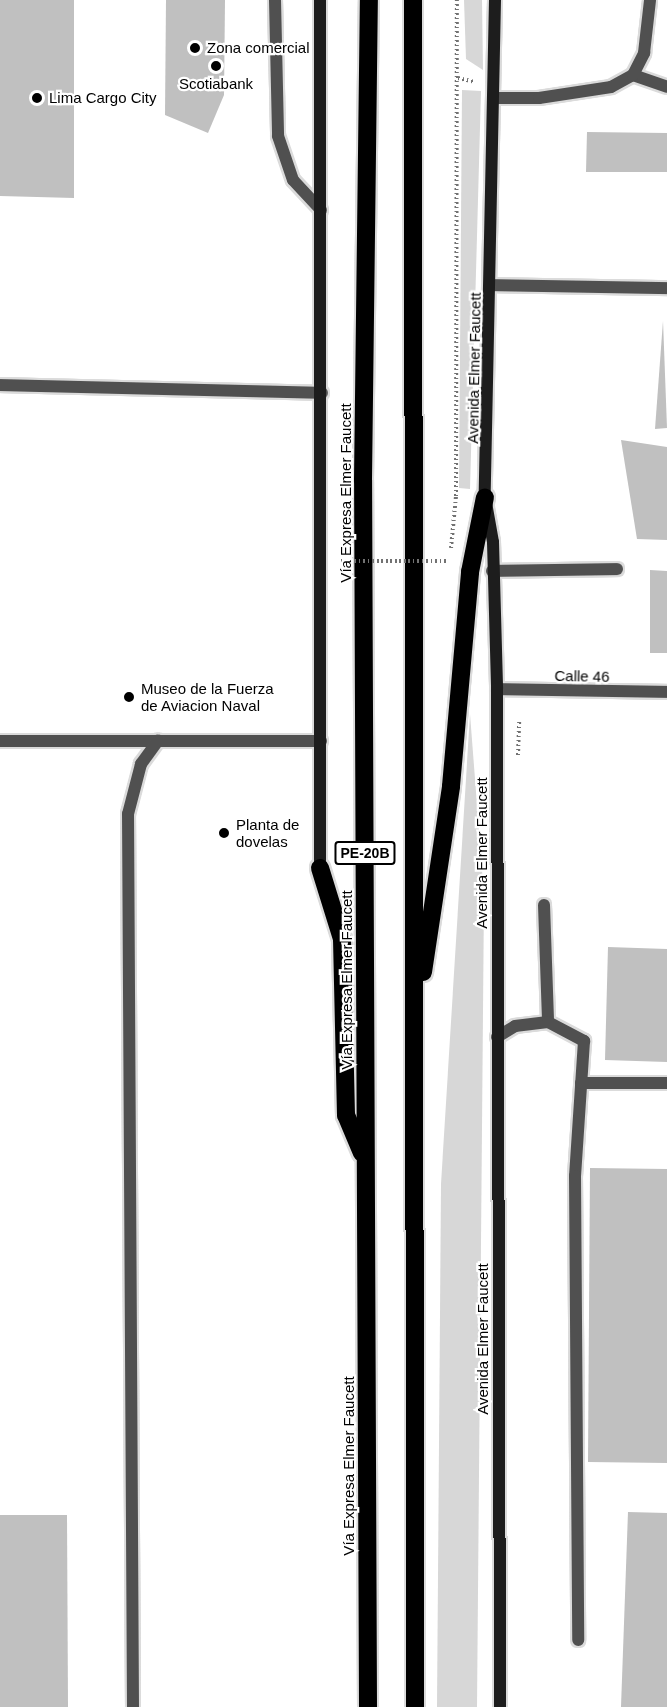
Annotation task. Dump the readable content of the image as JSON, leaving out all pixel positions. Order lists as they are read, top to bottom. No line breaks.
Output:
{"streets":{"highway":["Vía Expresa Elmer Faucett","PE-20B"],"main road":["Avenida Elmer Faucett"],"street":["Calle 46"]},"crossings":[["Avenida Elmer Faucett","Calle 46"]],"places":["Zona comercial","Scotiabank","Lima Cargo City","Museo de la Fuerza de Aviacion Naval","Planta de dovelas"]}
